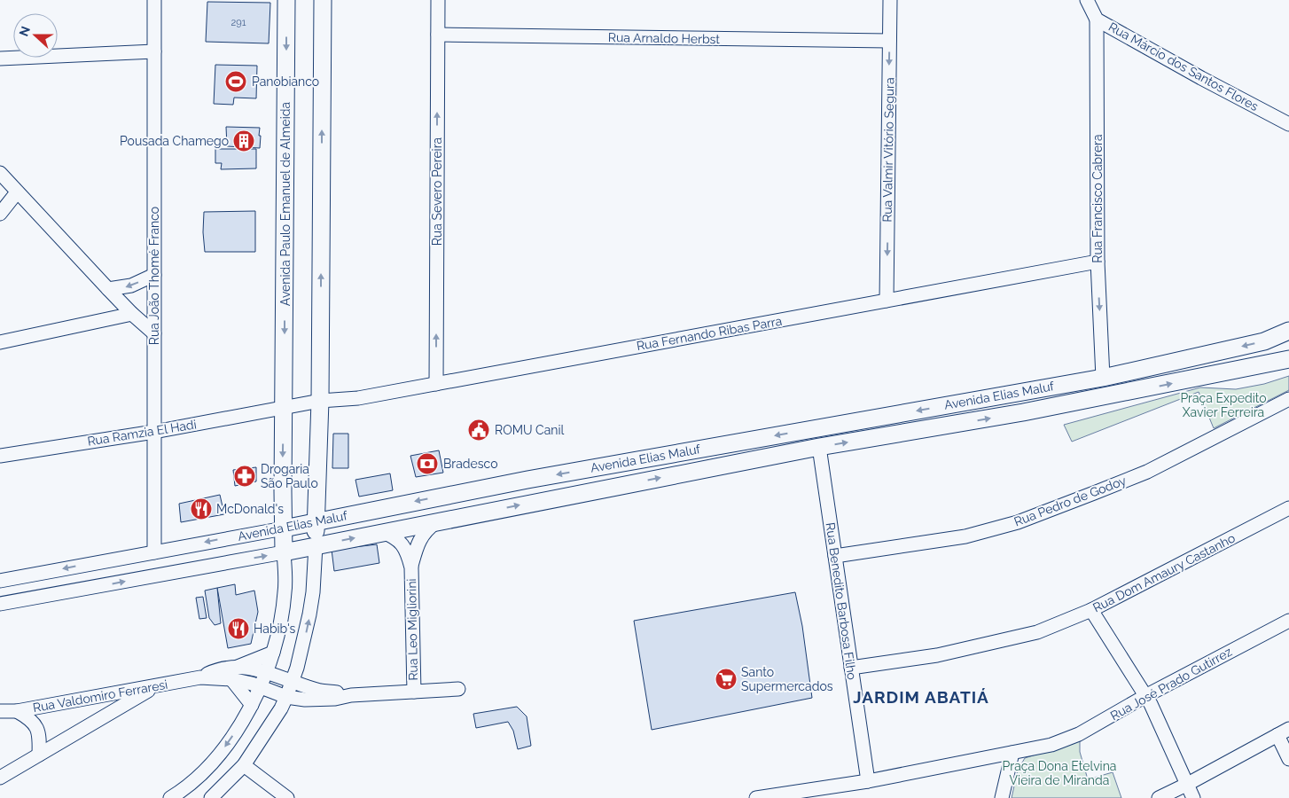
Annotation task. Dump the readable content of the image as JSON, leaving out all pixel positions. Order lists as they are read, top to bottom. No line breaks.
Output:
{"streets":{"main road":["Avenida Paulo Emanuel de Almeida","Avenida Elias Maluf"],"street":["Rua Arnaldo Herbst","Rua Márcio dos Santos Flores","Rua Valmir Vitório Segura","Rua Severo Pereira","Rua Francisco Cabrera","Rua João Thomé Franco","Rua Fernando Ribas Parra","Rua Ramzia El Hadi","Rua Pedro de Godoy","Rua Dom Amaury Castanho","Rua Benedito Barbosa Filho","Rua Leo Migliorini","Rua José Prado Gutirrez","Rua Valdomiro Ferraresi"]},"crossings":[["Rua Arnaldo Herbst","Rua Valmir Vitório Segura"],["Rua Arnaldo Herbst","Rua Severo Pereira"],["Rua Márcio dos Santos Flores","Rua Francisco Cabrera"],["Rua Valmir Vitório Segura","Rua Fernando Ribas Parra"],["Rua Severo Pereira","Rua Fernando Ribas Parra"],["Rua Francisco Cabrera","Rua Fernando Ribas Parra"],["Rua Francisco Cabrera","Avenida Elias Maluf"],["Avenida Paulo Emanuel de Almeida","Avenida Elias Maluf"],["Avenida Paulo Emanuel de Almeida","Rua Ramzia El Hadi"],["Rua João Thomé Franco","Avenida Elias Maluf"],["Rua João Thomé Franco","Rua Ramzia El Hadi"],["Avenida Elias Maluf","Rua Benedito Barbosa Filho"],["Avenida Elias Maluf","Rua Leo Migliorini"],["Rua Pedro de Godoy","Rua Benedito Barbosa Filho"],["Rua Dom Amaury Castanho","Rua Benedito Barbosa Filho"],["Rua Benedito Barbosa Filho","Rua José Prado Gutirrez"]],"one_way":["Rua Valmir Vitório Segura","Rua Severo Pereira"],"districts":["JARDIM ABATIÁ"],"parks":["Praça Expedito Xavier Ferreira","Praça Dona Etelvina Vieira de Miranda"],"places":{"sports":["Panobianco"],"building":["Pousada Chamego"],"public building":["ROMU Canil"],"bank":["Bradesco"],"pharmacy":["Drogaria São Paulo"],"restaurant":["McDonald's","Habib's"],"supermarket":["Santo Supermercados"]},"house_numbers":["291"],"north":"left"}
